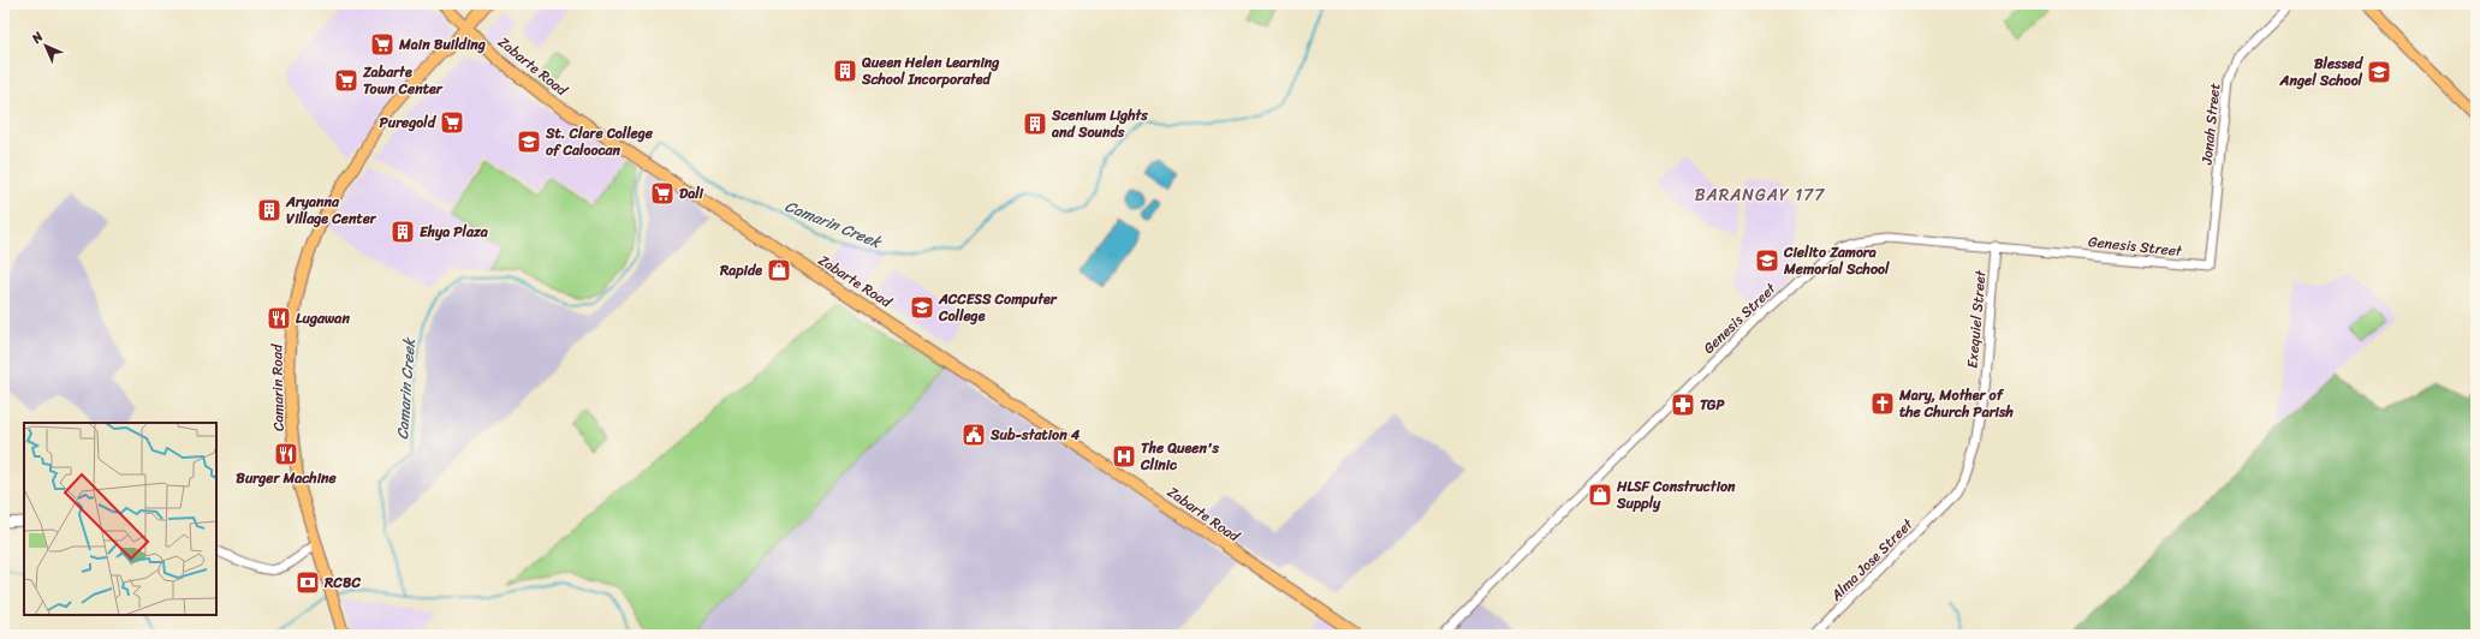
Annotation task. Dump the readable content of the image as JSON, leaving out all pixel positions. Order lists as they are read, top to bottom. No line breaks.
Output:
{"streets":{"main road":["Zabarte Road","Camarin Road"],"street":["Jonah Street","Genesis Street","Exequiel Street","Alma Jose Street"]},"crossings":[["Zabarte Road","Camarin Road"],["Jonah Street","Genesis Street"],["Genesis Street","Exequiel Street"],["Exequiel Street","Alma Jose Street"]],"districts":["BARANGAY 177"],"water":["Camarin Creek"],"places":{"supermarket":["Main Building","Zabarte Town Center","Puregold","Dali"],"building":["Queen Helen Learning School Incorporated","Scenium Lights and Sounds","Aryanna Village Center","Ehya Plaza"],"school or university":["Blessed Angel School","St. Clare College of Caloocan","Cielito Zamora Memorial School","ACCESS Computer College"],"shop":["Rapide","HLSF Construction Supply"],"restaurant":["Lugawan","Burger Machine"],"church":["Mary, Mother of the Church Parish"],"pharmacy":["TGP"],"public building":["Sub-station 4"],"hospital":["The Queen's Clinic"],"bank":["RCBC"]},"north":"top left"}
